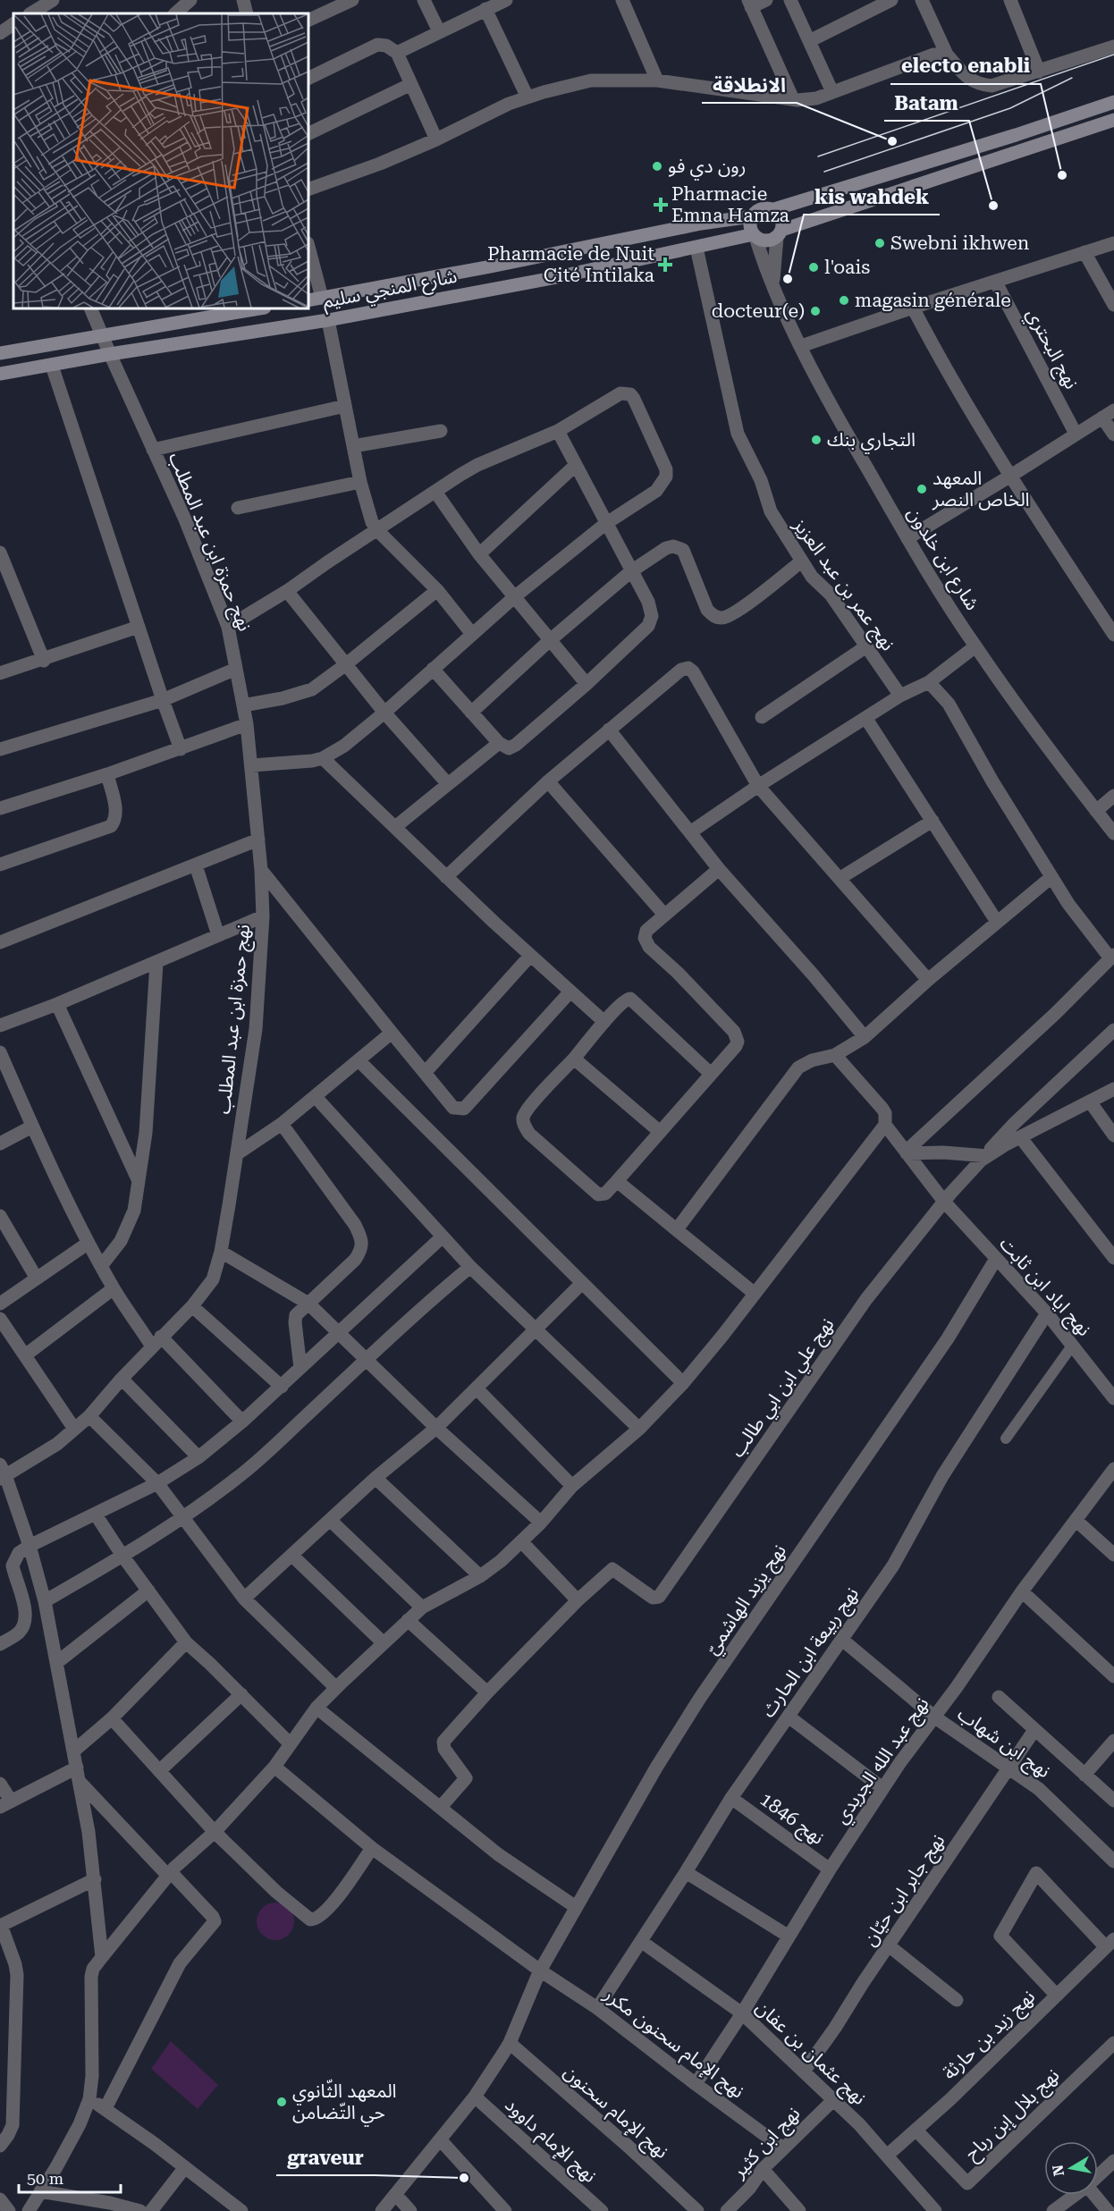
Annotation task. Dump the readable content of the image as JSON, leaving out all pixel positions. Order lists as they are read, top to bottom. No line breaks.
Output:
{"streets":{"main road":["شارع المنجي سليم"],"street":["نهج البحتري","نهج حمزة ابن عبد المطلب","شارع ابن خلدون","نهج عمر بن عبد العزيز","نهج اياد ابن ثابت","نهج علي ابن ابي طالب","نهج يزيد الهاشميّ","نهج ربيعة ابن الحارث","نهج ابن شهاب","نهج عبد الله الجريدي","نهج 1846","نهج جابر ابن حيّان","نهج زيد بن حارثة","نهج الإمام سحنون مكرر","نهج عثمان بن عفان","نهج الإمام سحنون","نهج بلال إبن رباح","نهج الإمام داوود","نهج ابن كثير"]},"crossings":[["شارع المنجي سليم","نهج حمزة ابن عبد المطلب"],["شارع المنجي سليم","نهج عمر بن عبد العزيز"],["نهج اياد ابن ثابت","نهج علي ابن ابي طالب"],["نهج اياد ابن ثابت","نهج يزيد الهاشميّ"],["نهج اياد ابن ثابت","نهج ربيعة ابن الحارث"],["نهج يزيد الهاشميّ","نهج الإمام سحنون مكرر"],["نهج يزيد الهاشميّ","نهج الإمام سحنون"],["نهج يزيد الهاشميّ","نهج الإمام داوود"],["نهج ربيعة ابن الحارث","نهج ابن شهاب"],["نهج ربيعة ابن الحارث","نهج 1846"],["نهج ربيعة ابن الحارث","نهج الإمام سحنون مكرر"],["نهج ربيعة ابن الحارث","نهج عثمان بن عفان"],["نهج ابن شهاب","نهج عبد الله الجريدي"],["نهج ابن شهاب","نهج جابر ابن حيّان"],["نهج عبد الله الجريدي","نهج 1846"],["نهج عبد الله الجريدي","نهج الإمام سحنون مكرر"],["نهج عبد الله الجريدي","نهج عثمان بن عفان"],["نهج جابر ابن حيّان","نهج عثمان بن عفان"],["نهج زيد بن حارثة","نهج عثمان بن عفان"],["نهج زيد بن حارثة","نهج بلال إبن رباح"],["نهج الإمام سحنون مكرر","نهج ابن كثير"],["نهج عثمان بن عفان","نهج ابن كثير"]],"places":{"other":["الانطلاقة","رون دي فو","electo enabli","Batam","Swebni ikhwen","l'oais","kis wahdek","magasin générale","docteur(e)","التجاري بنك","المعهد الخاص النصر","المعهد الثّانوي حي التّضامن","graveur"],"health":["Pharmacie Emna Hamza","Pharmacie de Nuit Cité Intilaka"]},"scale_bar":"50 m","north":"left"}
